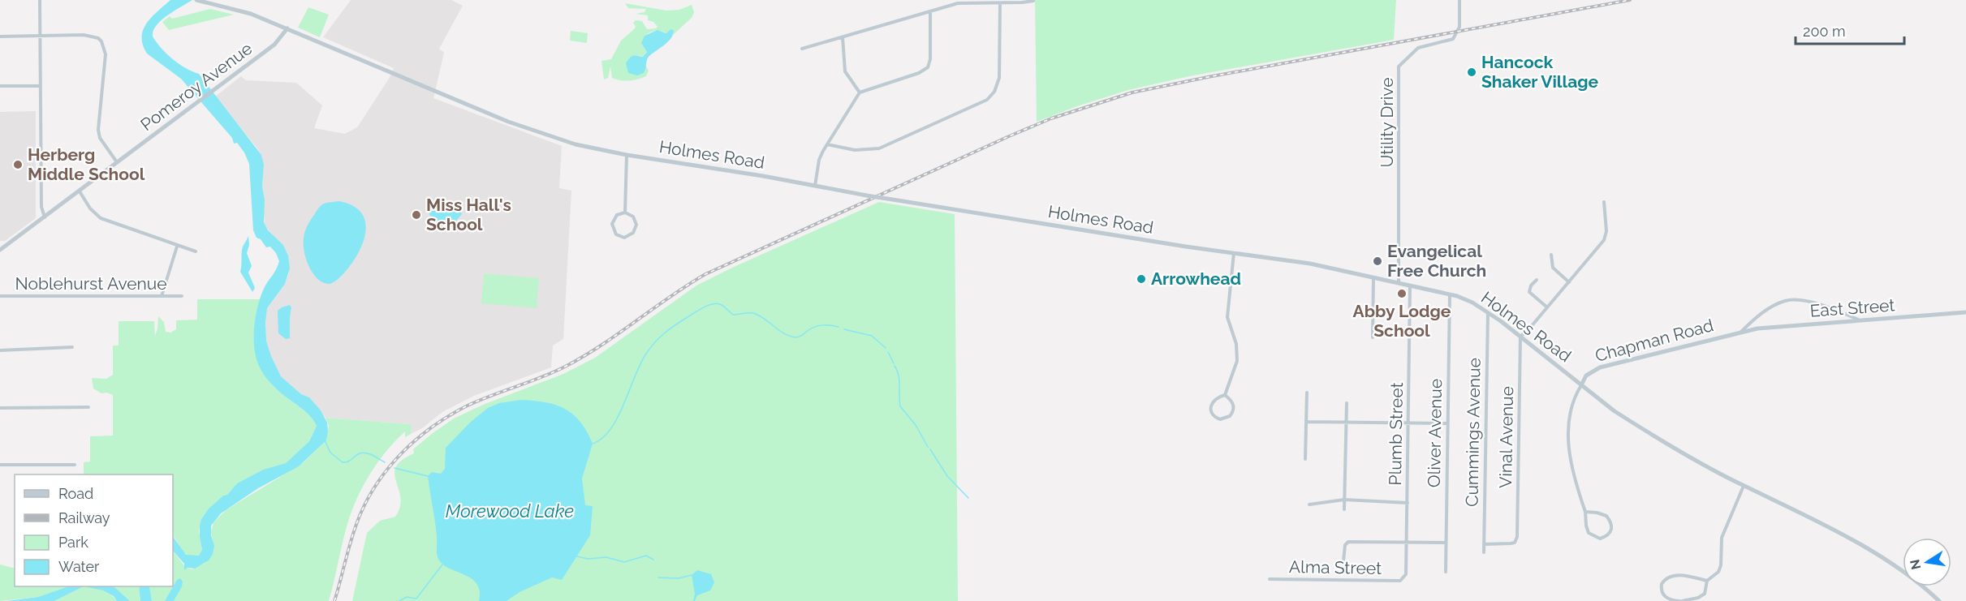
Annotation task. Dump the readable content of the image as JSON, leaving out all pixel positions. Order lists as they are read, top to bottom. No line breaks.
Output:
{"streets":{"street":["Pomeroy Avenue","Utility Drive","Holmes Road","Noblehurst Avenue","East Street","Chapman Road","Cummings Avenue","Oliver Avenue","Plumb Street","Vinal Avenue","Alma Street"]},"crossings":[["Pomeroy Avenue","Holmes Road"],["Utility Drive","Holmes Road"],["Holmes Road","Chapman Road"],["Holmes Road","Cummings Avenue"],["Holmes Road","Oliver Avenue"],["Holmes Road","Plumb Street"],["Holmes Road","Vinal Avenue"],["East Street","Chapman Road"],["Cummings Avenue","Vinal Avenue"],["Plumb Street","Alma Street"]],"water":["Morewood Lake"],"places":["Hancock Shaker Village","Herberg Middle School","Miss Hall's School","Evangelical Free Church","Arrowhead","Abby Lodge School"],"legend":["Road","Railway","Park","Water"],"scale_bar":"200 m","north":"left"}
